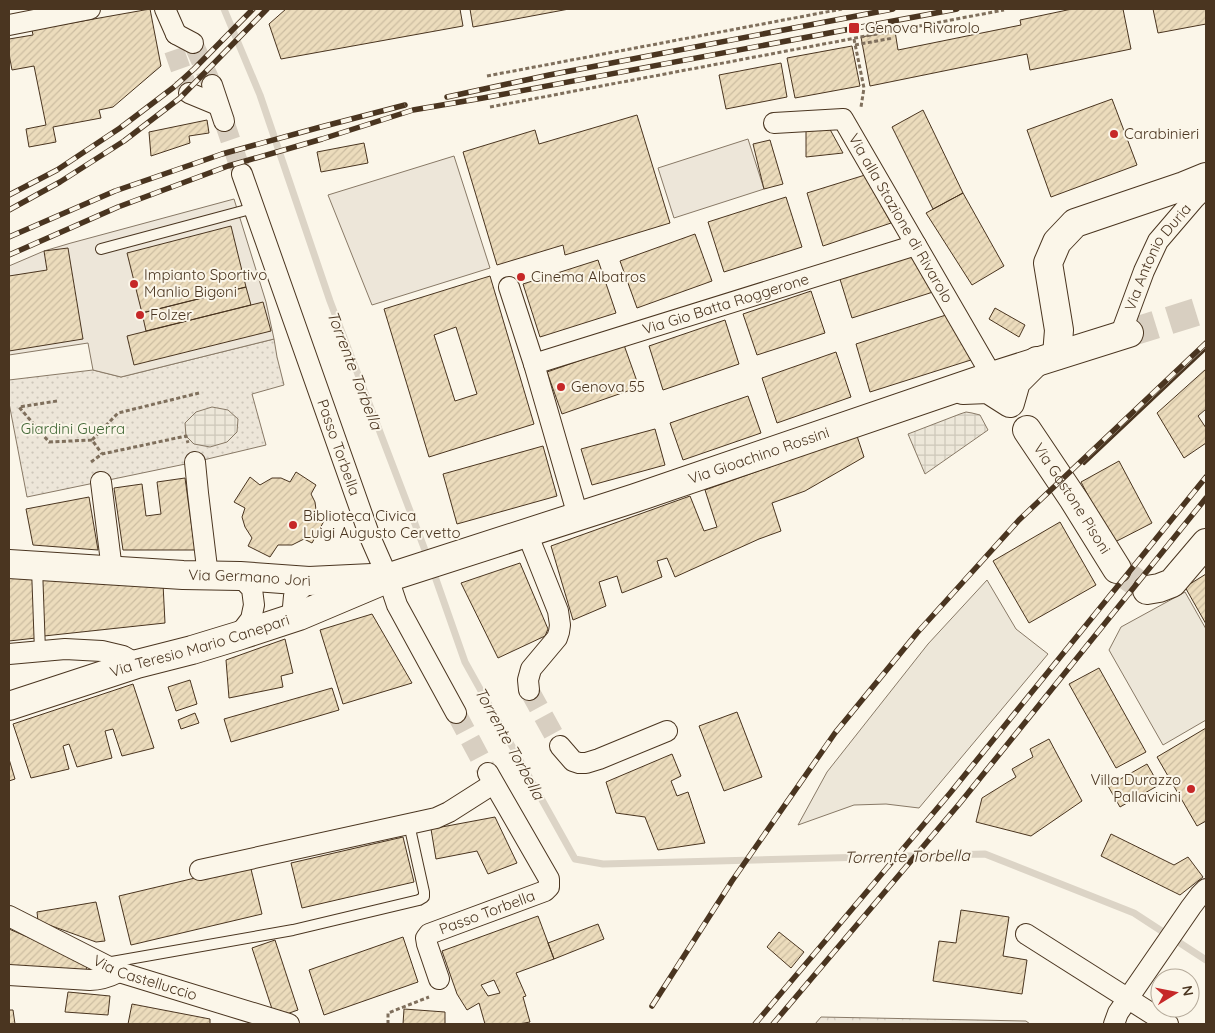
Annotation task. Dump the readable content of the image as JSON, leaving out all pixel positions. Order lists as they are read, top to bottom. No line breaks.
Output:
{"streets":{"main road":["Via Gioachino Rossini","Via Gastone Pisoni","Via Germano Jori","Via Teresio Mario Canepari"],"street":["Via alla Stazione di Rivarolo","Via Antonio Duria","Via Gio Batta Roggerone","Passo Torbella","Via Castelluccio"]},"crossings":[["Via alla Stazione di Rivarolo","Via Gio Batta Roggerone"],["Via alla Stazione di Rivarolo","Via Gioachino Rossini"],["Via Antonio Duria","Via Gioachino Rossini"],["Passo Torbella","Via Gioachino Rossini"],["Passo Torbella","Via Germano Jori"],["Passo Torbella","Via Teresio Mario Canepari"],["Via Gioachino Rossini","Via Germano Jori"],["Via Gioachino Rossini","Via Teresio Mario Canepari"],["Via Germano Jori","Via Teresio Mario Canepari"]],"water":["Torrente Torbella"],"parks":["Giardini Guerra"],"places":{"transit":["Genova Rivarolo"],"other":["Carabinieri","Cinema Albatros","Impianto Sportivo Manlio Bigoni","Folzer","Genova 55","Biblioteca Civica Luigi Augusto Cervetto","Villa Durazzo Pallavicini"]},"north":"right"}
